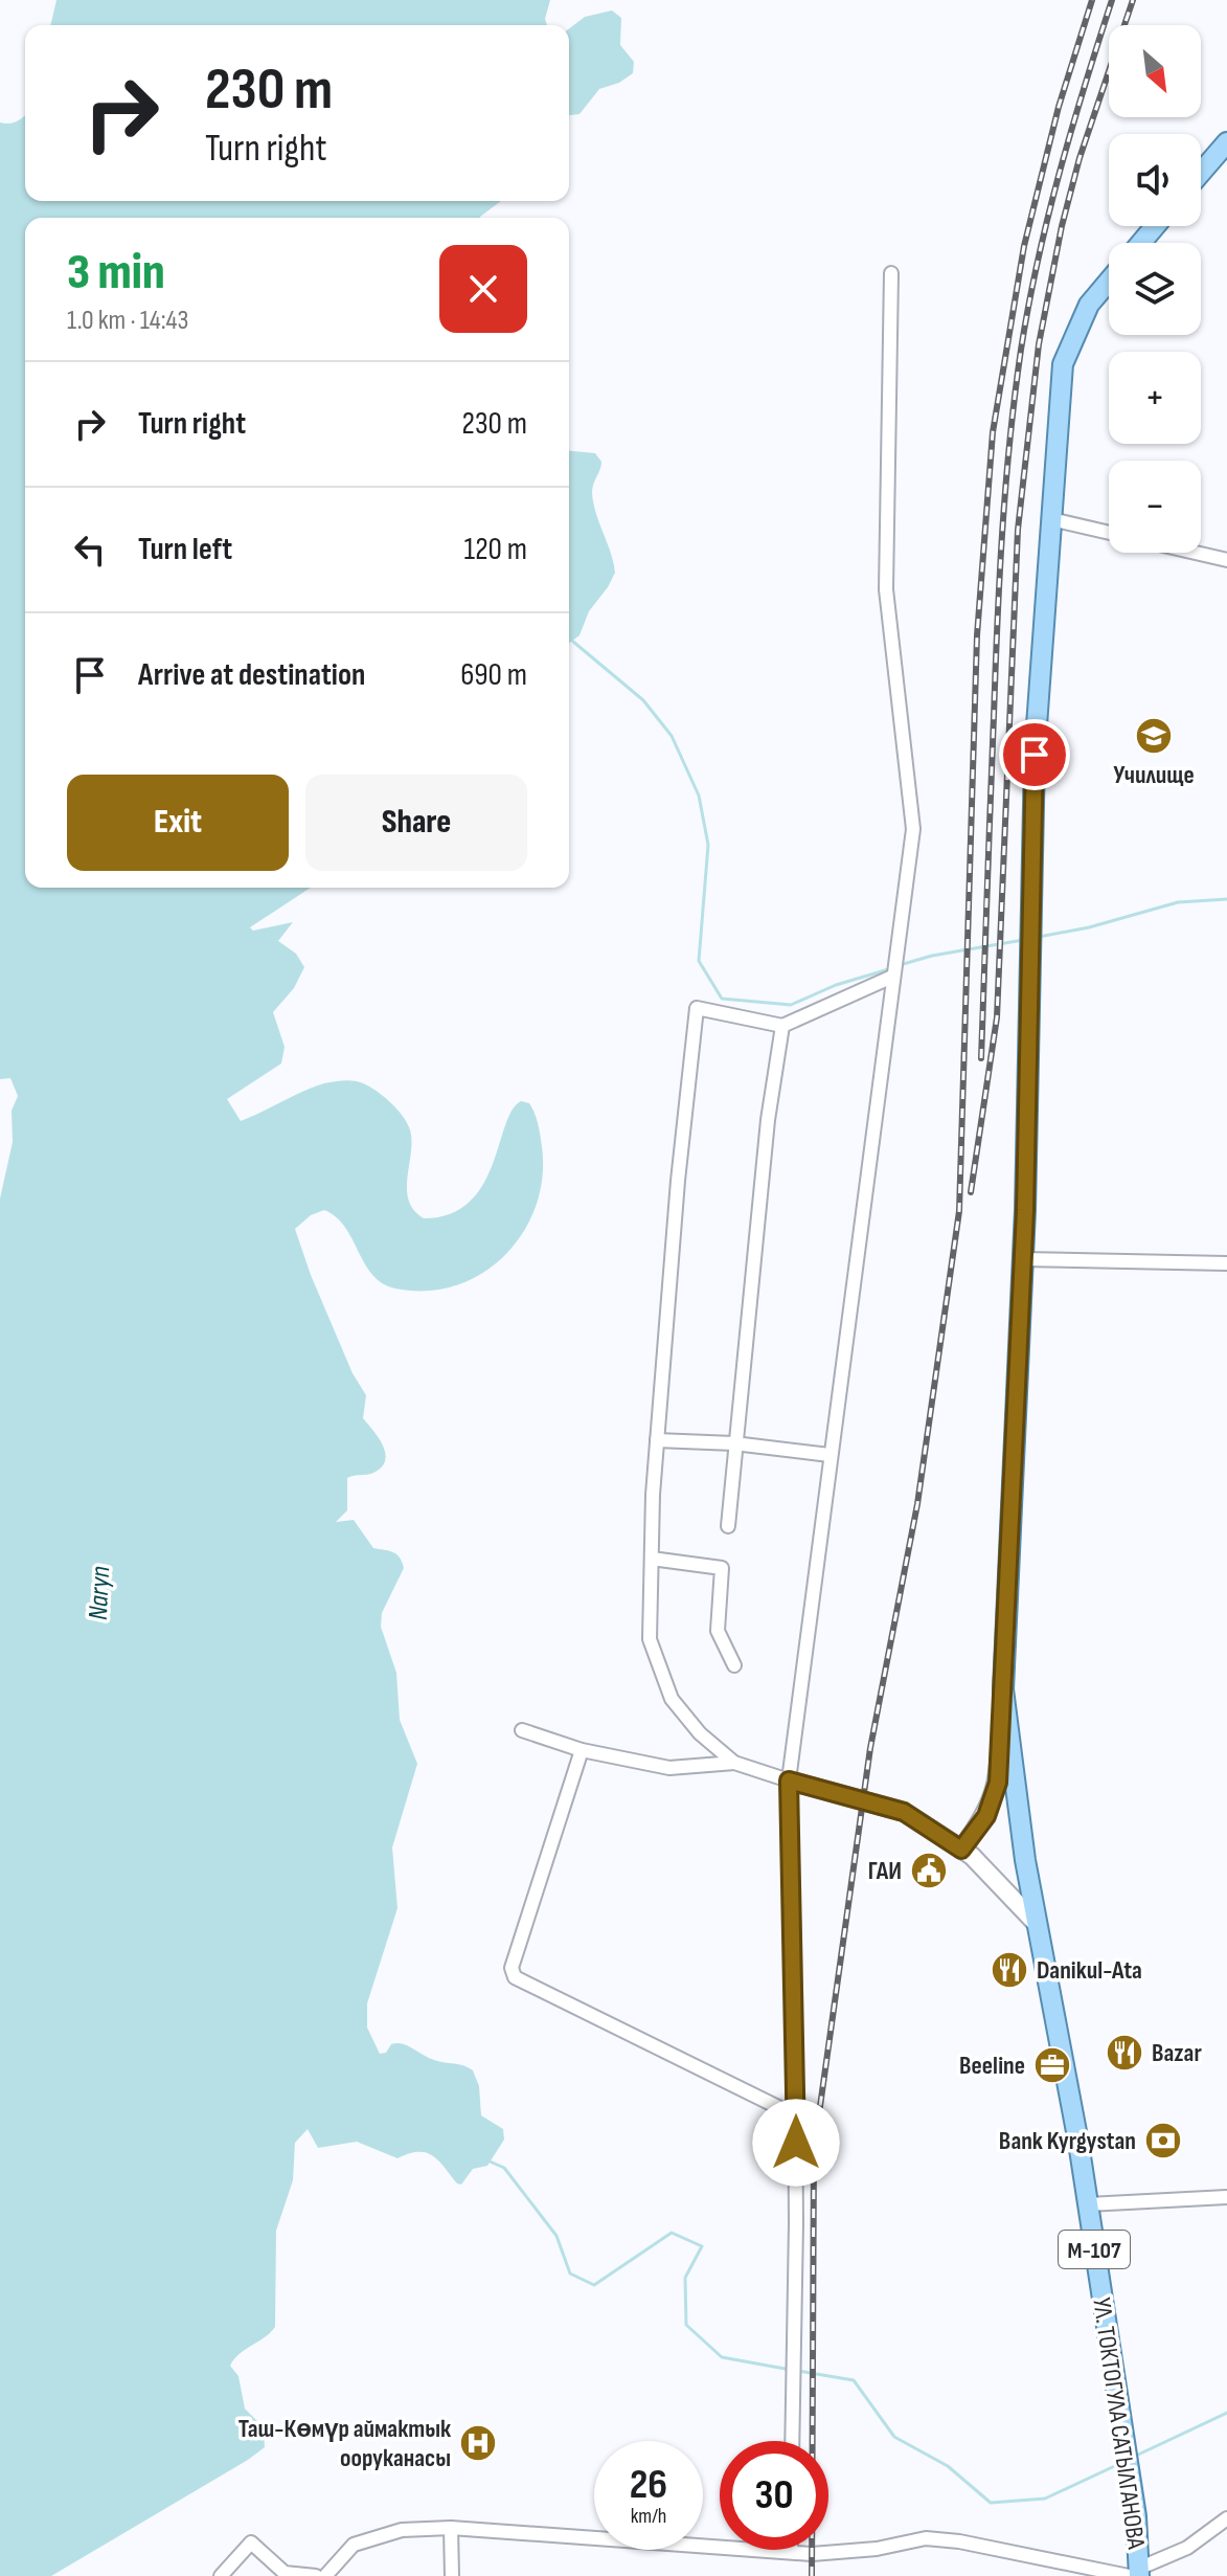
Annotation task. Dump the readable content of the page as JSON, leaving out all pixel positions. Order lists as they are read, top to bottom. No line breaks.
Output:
{"streets":{"main road":["М-107","УЛ. ТОКТОГУЛА САТЫЛГАНОВА"]},"crossings":[["М-107","УЛ. ТОКТОГУЛА САТЫЛГАНОВА"]],"water":["Naryn"],"places":{"school or university":["Училище"],"public building":["ГАИ"],"restaurant":["Danikul-Ata","Bazar"],"office":["Beeline"],"bank":["Bank Kyrgystan"],"hospital":["Таш-Көмүр аймактык ооруканасы"]},"north":"bottom right","page":{"map_buttons":["+","−"],"turn":["230 m","Turn right"],"heading":["3 min","1.0 km · 14:43"],"list":[{"name":"Turn right","value":"230 m"},{"name":"Turn left","value":"120 m"},{"name":"Arrive at destination","value":"690 m"}],"buttons":["Exit","Share"],"speed":"26 km/h","limit":"30"}}
